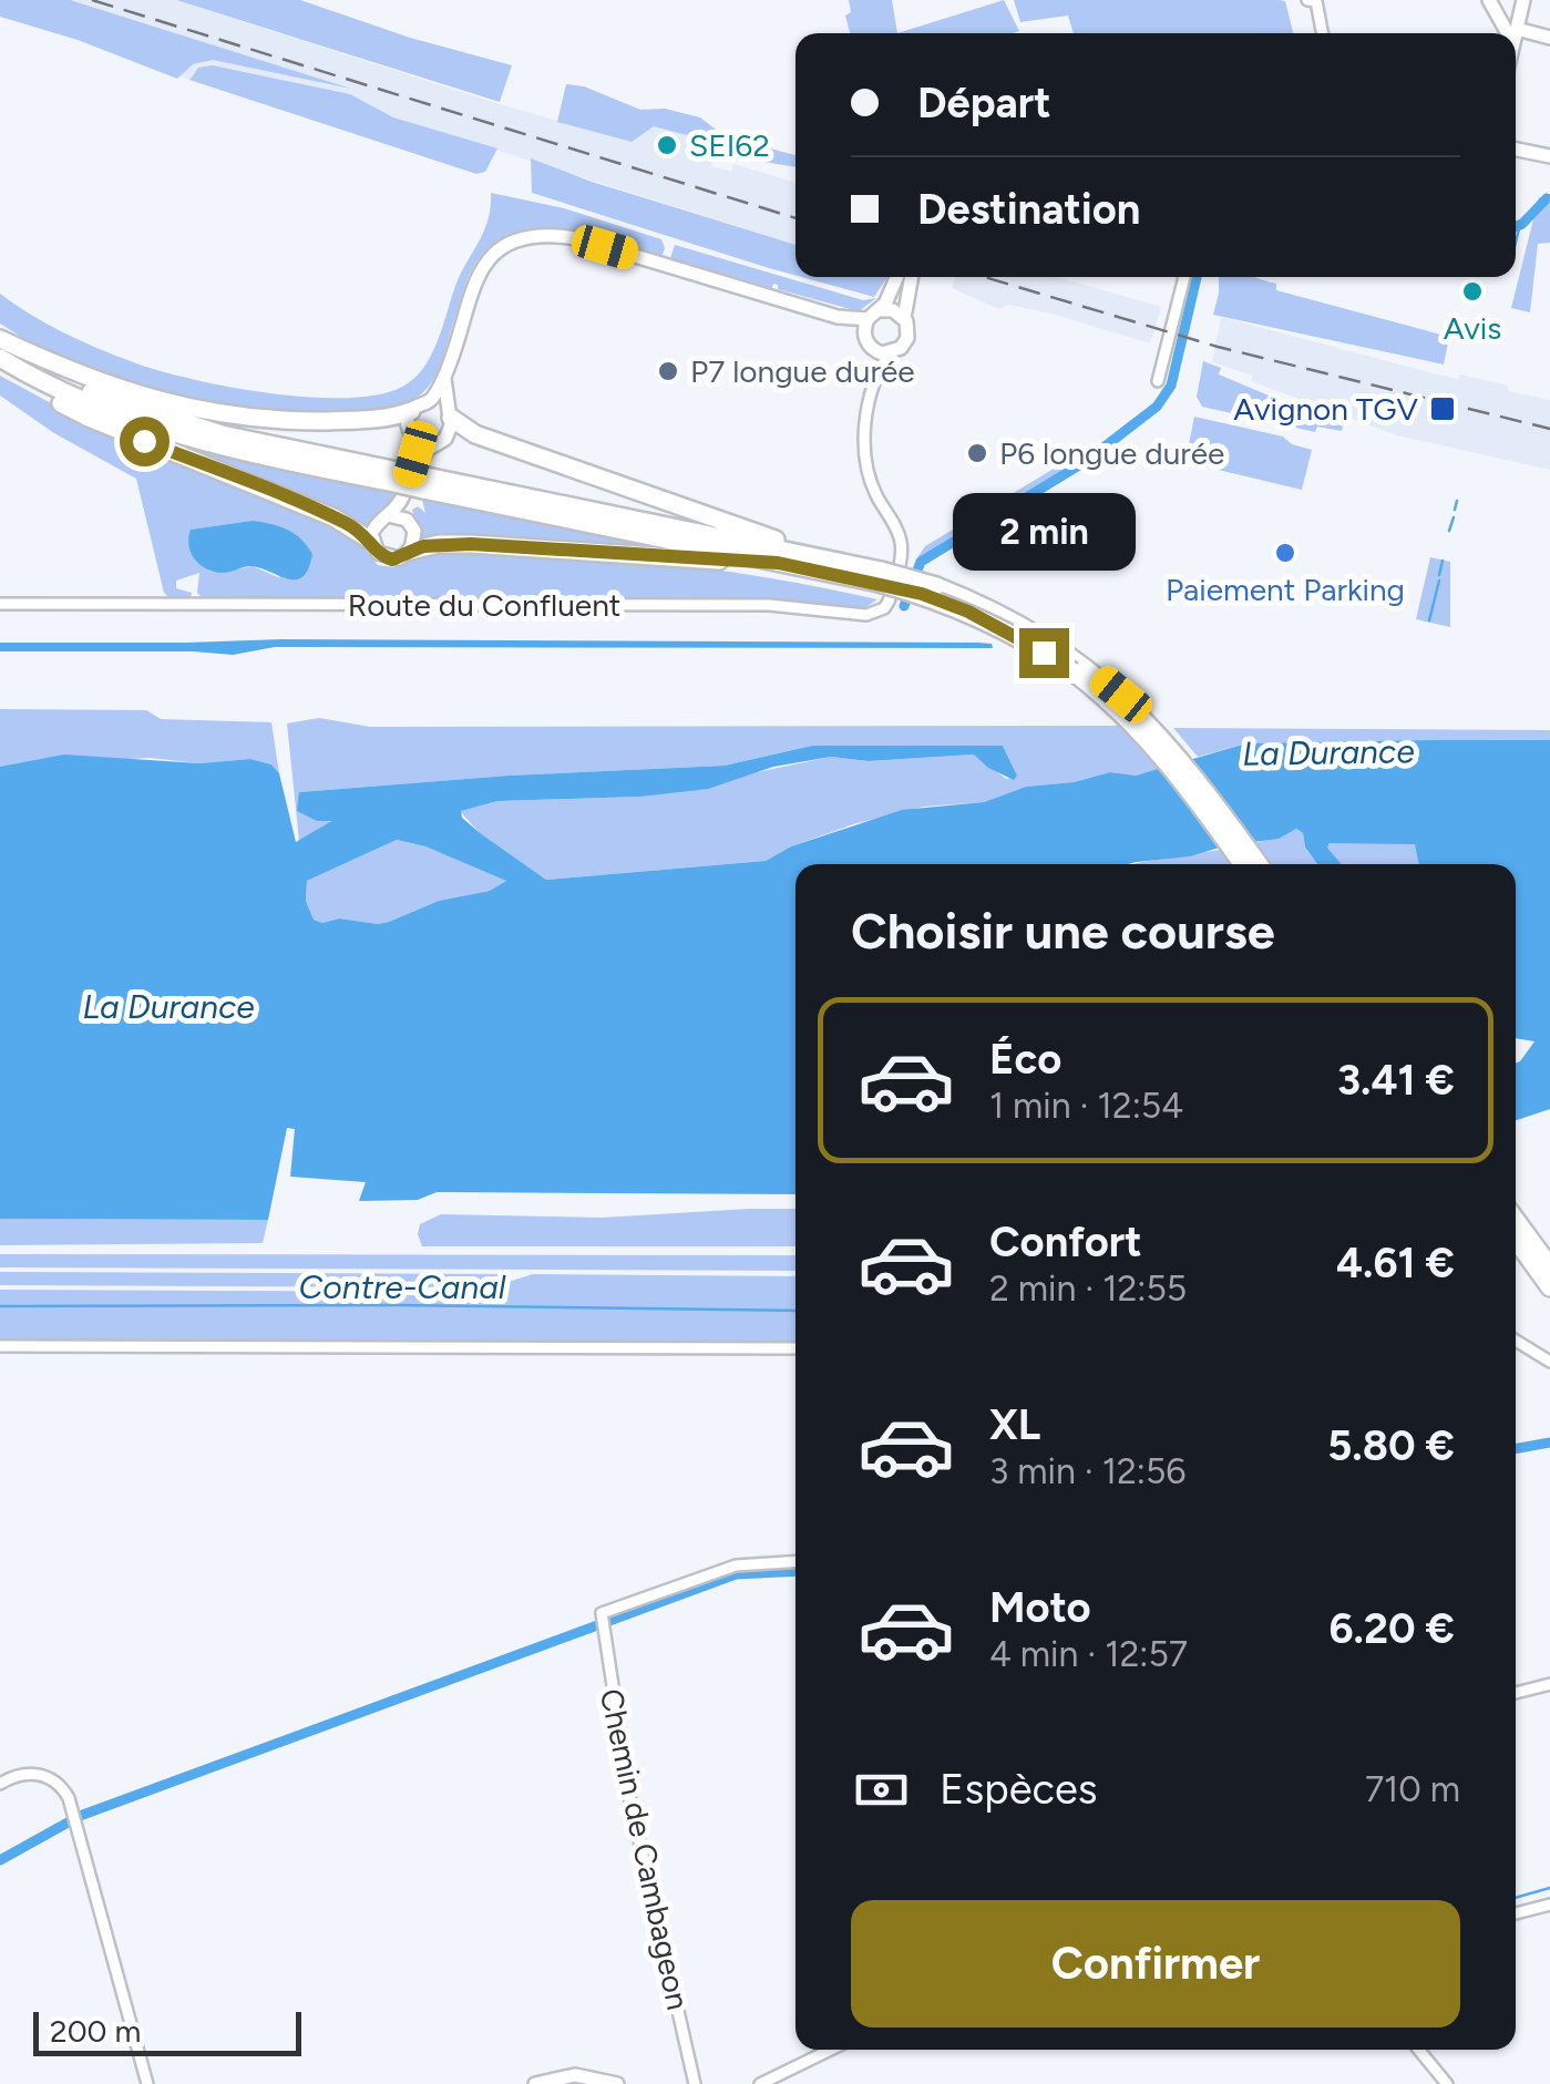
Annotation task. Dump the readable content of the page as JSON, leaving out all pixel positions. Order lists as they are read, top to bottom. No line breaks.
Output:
{"streets":{"street":["Route du Confluent","Chemin de Cambageon"]},"water":["La Durance","Contre-Canal"],"places":{"other":["SEI62","Avis","P7 longue durée","P6 longue durée","Paiement Parking"],"transit":["Avignon TGV"]},"scale_bar":"200 m","page":{"banner":["Départ","Destination"],"bubble":"2 min","heading":"Choisir une course","list":[{"name":"Éco","note":"1 min · 12:54","value":"3.41 €"},{"name":"Confort","note":"2 min · 12:55","value":"4.61 €"},{"name":"XL","note":"3 min · 12:56","value":"5.80 €"},{"name":"Moto","note":"4 min · 12:57","value":"6.20 €"}],"pay":["Espèces","710 m"],"buttons":"Confirmer","scale":"200 m"}}
